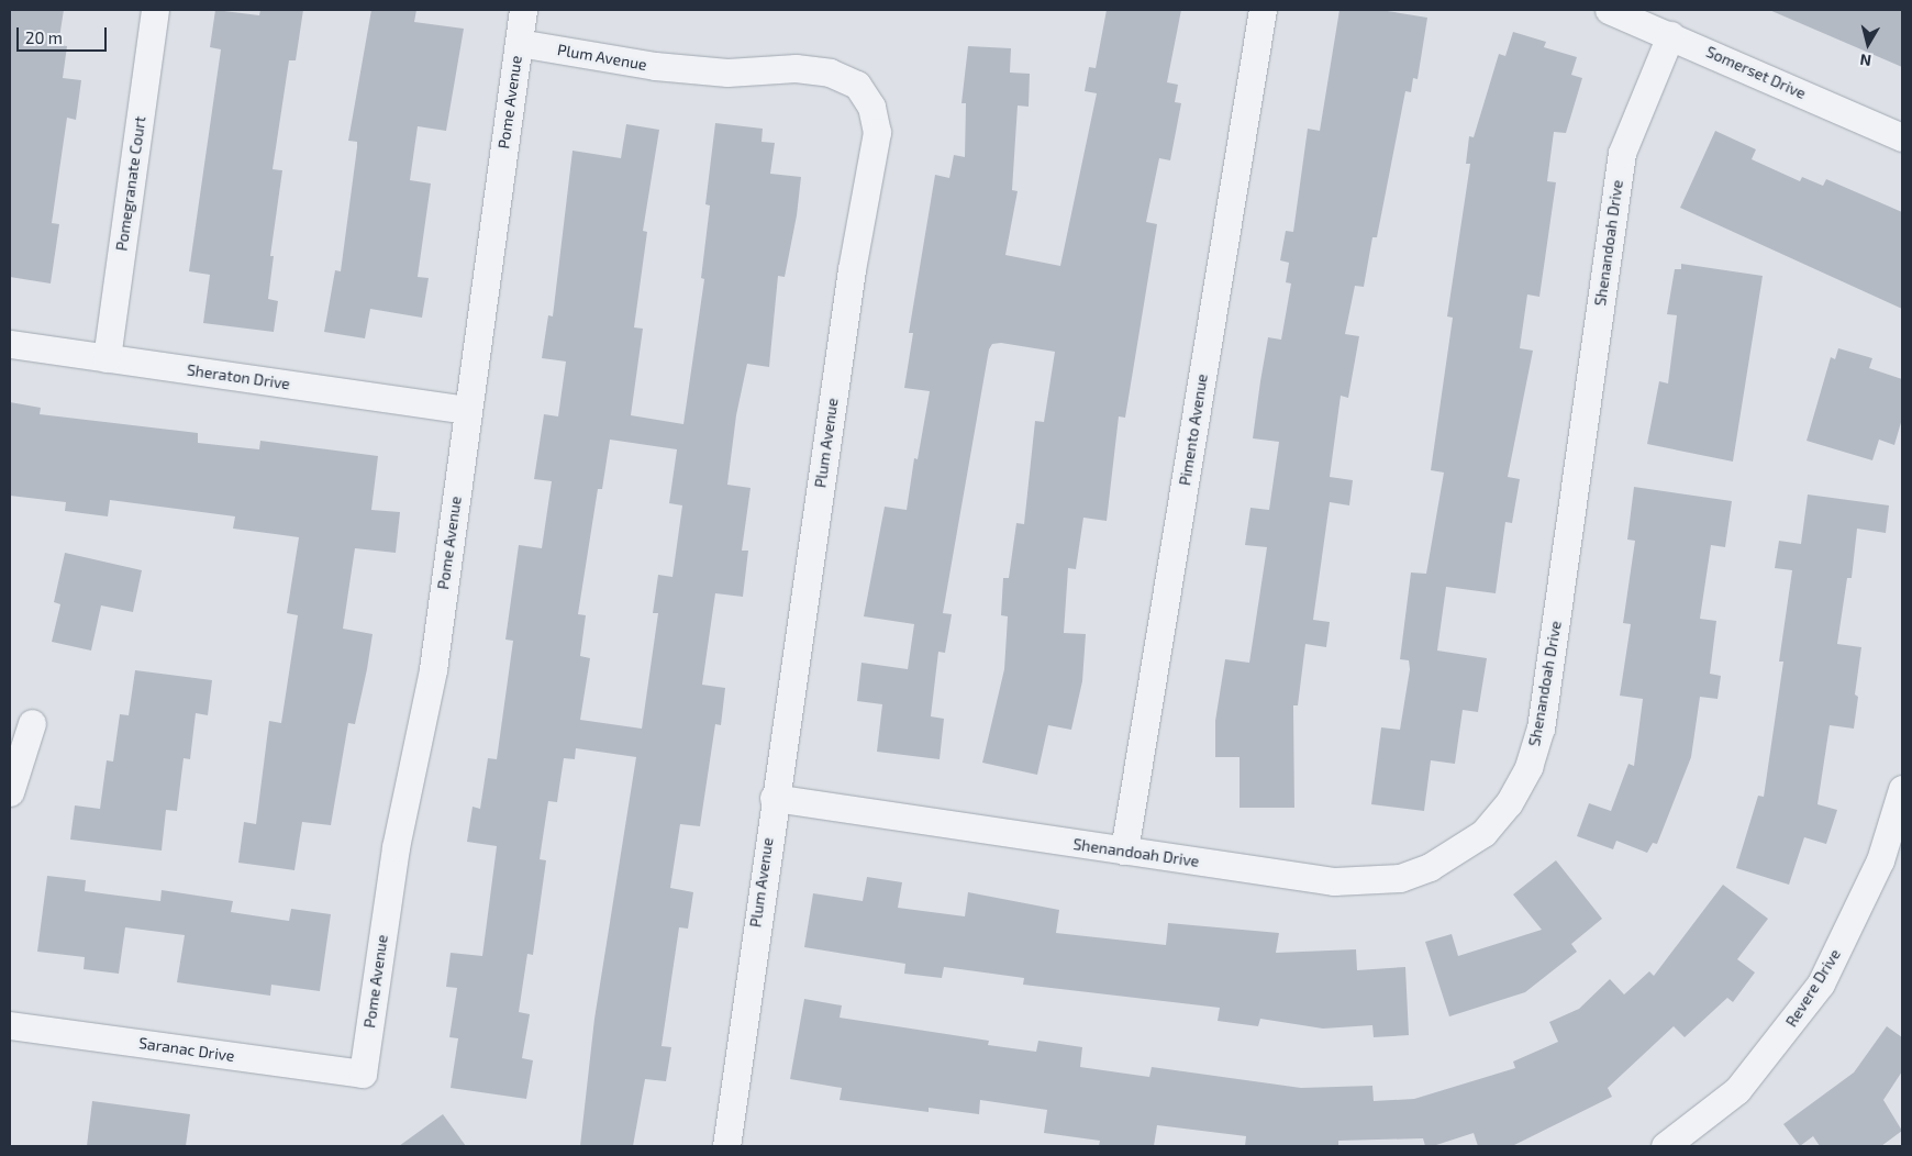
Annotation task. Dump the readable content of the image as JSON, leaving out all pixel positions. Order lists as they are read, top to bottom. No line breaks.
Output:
{"streets":{"street":["Plum Avenue","Somerset Drive","Pome Avenue","Pomegranate Court","Shenandoah Drive","Sheraton Drive","Pimento Avenue","Revere Drive","Saranac Drive"]},"crossings":[["Plum Avenue","Pome Avenue"],["Plum Avenue","Shenandoah Drive"],["Somerset Drive","Shenandoah Drive"],["Pome Avenue","Sheraton Drive"],["Pome Avenue","Saranac Drive"],["Pomegranate Court","Sheraton Drive"],["Shenandoah Drive","Pimento Avenue"]],"scale_bar":"20 m","north":"bottom"}
